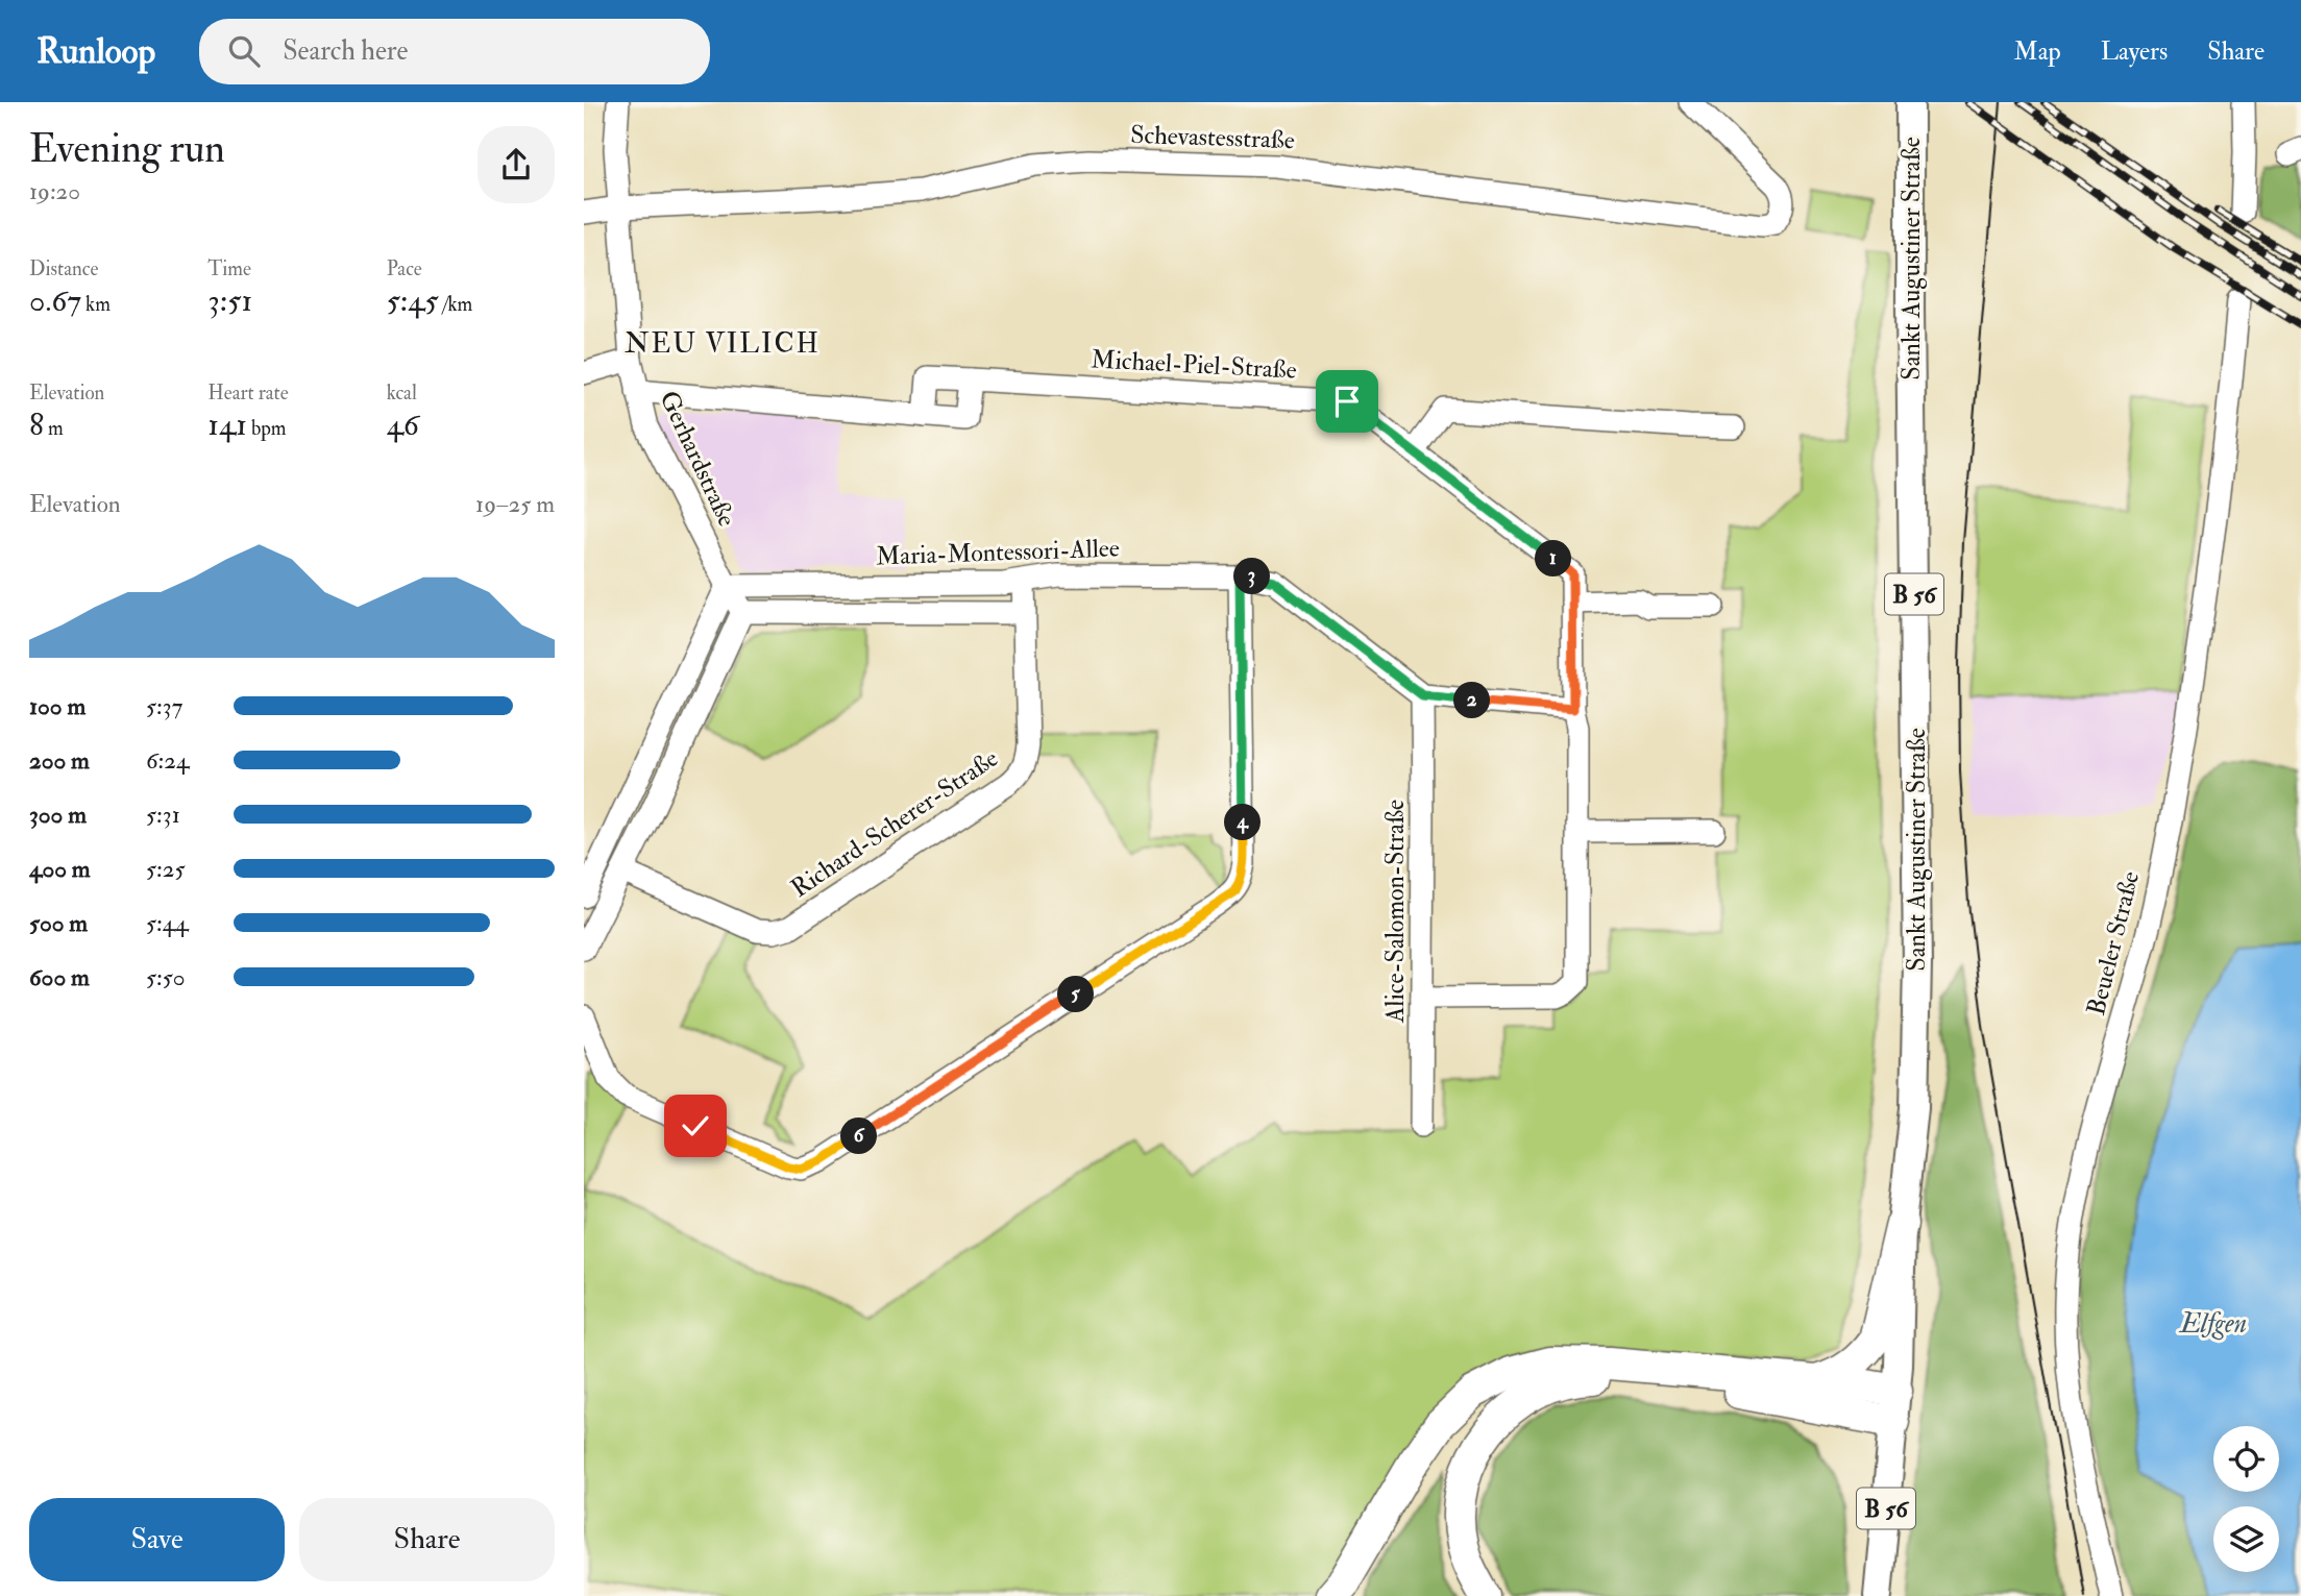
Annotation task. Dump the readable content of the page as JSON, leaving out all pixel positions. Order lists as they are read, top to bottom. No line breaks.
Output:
{"streets":{"main road":["Sankt Augustiner Straße","B 56"],"street":["Schevastesstraße","Michael-Piel-Straße","Gerhardstraße","Maria-Montessori-Allee","Richard-Scherer-Straße","Alice-Salomon-Straße","Beueler Straße"]},"crossings":[["Schevastesstraße","Gerhardstraße"],["Michael-Piel-Straße","Alice-Salomon-Straße"],["Gerhardstraße","Maria-Montessori-Allee"],["Maria-Montessori-Allee","Richard-Scherer-Straße"],["Maria-Montessori-Allee","Alice-Salomon-Straße"]],"districts":["NEU VILICH"],"water":["Elfgen"],"page":{"header":"Runloop","search":"Search here","nav":["Map","Layers","Share"],"heading":["Evening run","19:20"],"stats":[["Distance","0.67 km"],["Time","3:51"],["Pace","5:45 /km"],["Elevation","8 m"],["Heart rate","141 bpm"],["kcal","46"]],"chart":["Elevation","19–25 m"],"pins":["1","3","2","4","5","6"],"list":[{"name":"100 m","note":"5:37"},{"name":"200 m","note":"6:24"},{"name":"300 m","note":"5:31"},{"name":"400 m","note":"5:25"},{"name":"500 m","note":"5:44"},{"name":"600 m","note":"5:50"}],"buttons":["Save","Share"]}}
